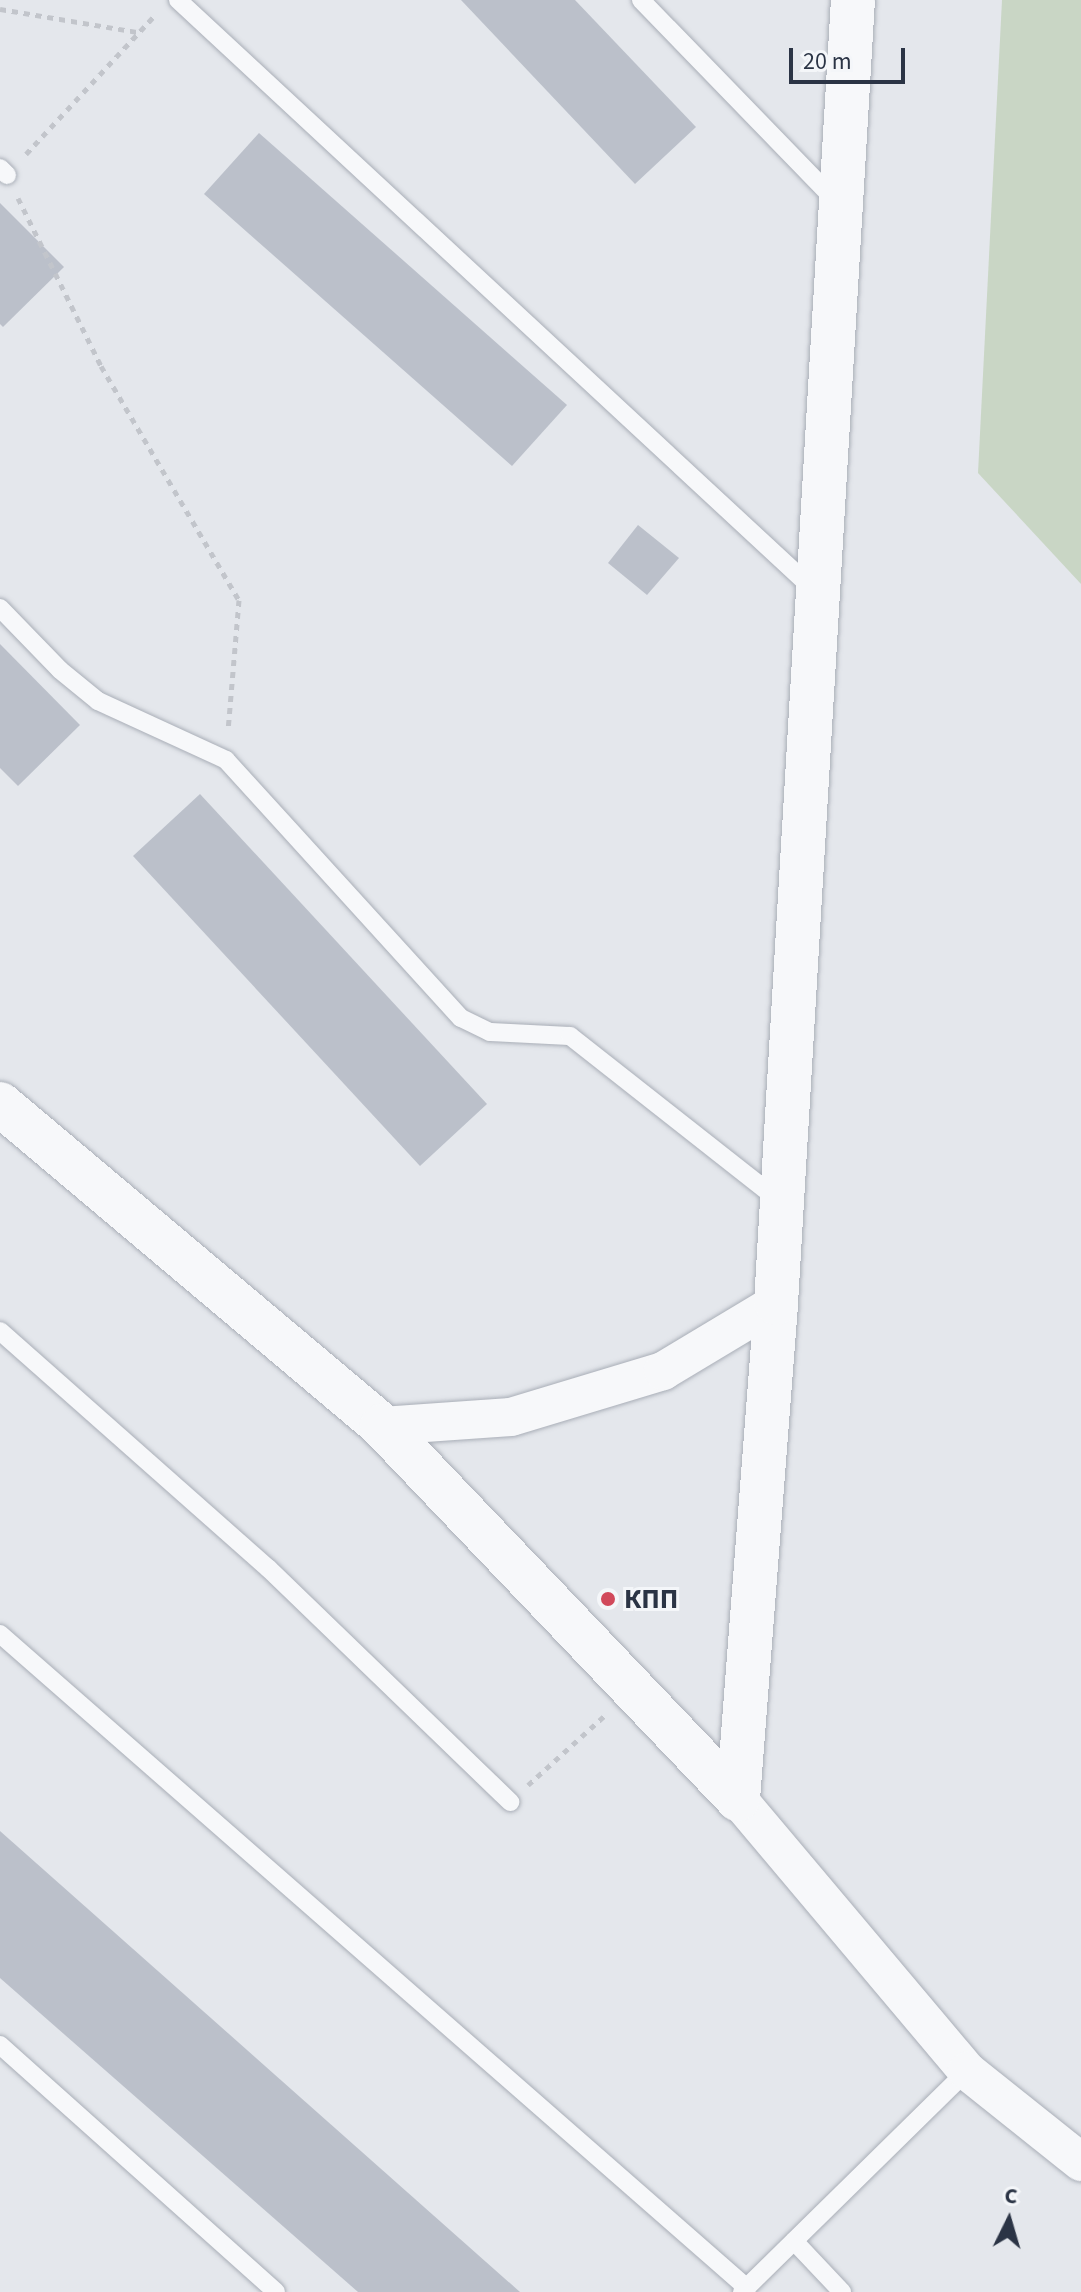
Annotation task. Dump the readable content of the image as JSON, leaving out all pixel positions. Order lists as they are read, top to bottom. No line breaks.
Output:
{"places":["КПП"],"scale_bar":"20 m","north":"top"}
